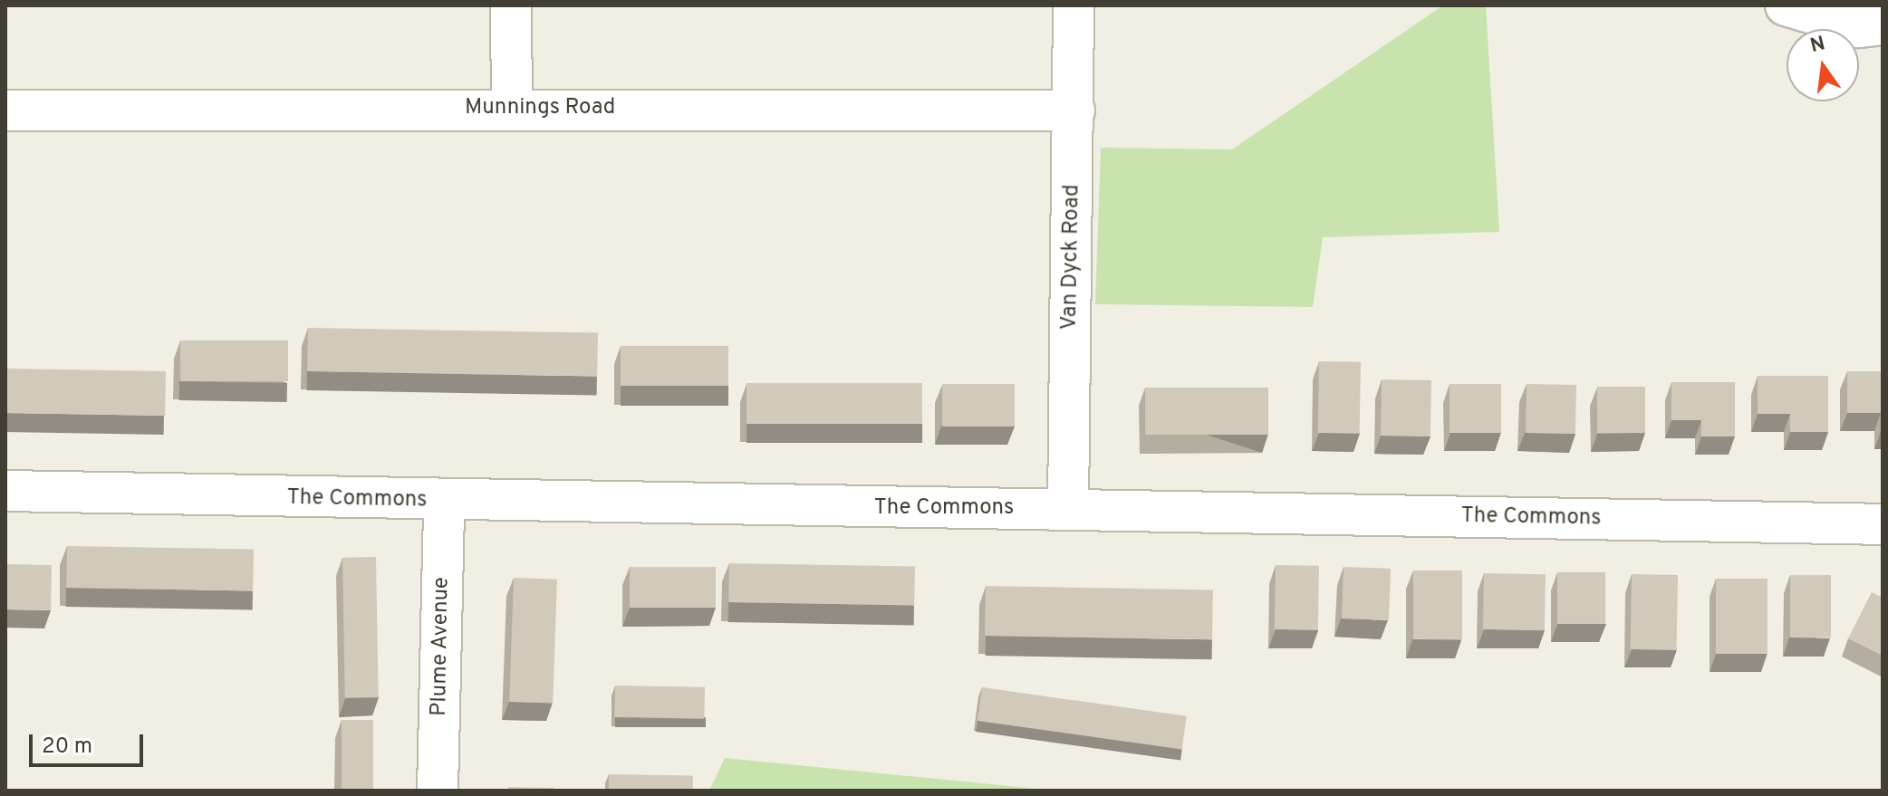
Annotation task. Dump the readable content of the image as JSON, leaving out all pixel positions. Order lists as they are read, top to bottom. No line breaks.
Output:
{"streets":{"street":["Munnings Road","Van Dyck Road","The Commons","Plume Avenue"]},"crossings":[["Munnings Road","Van Dyck Road"],["Van Dyck Road","The Commons"],["The Commons","Plume Avenue"]],"scale_bar":"20 m","north":"top"}
